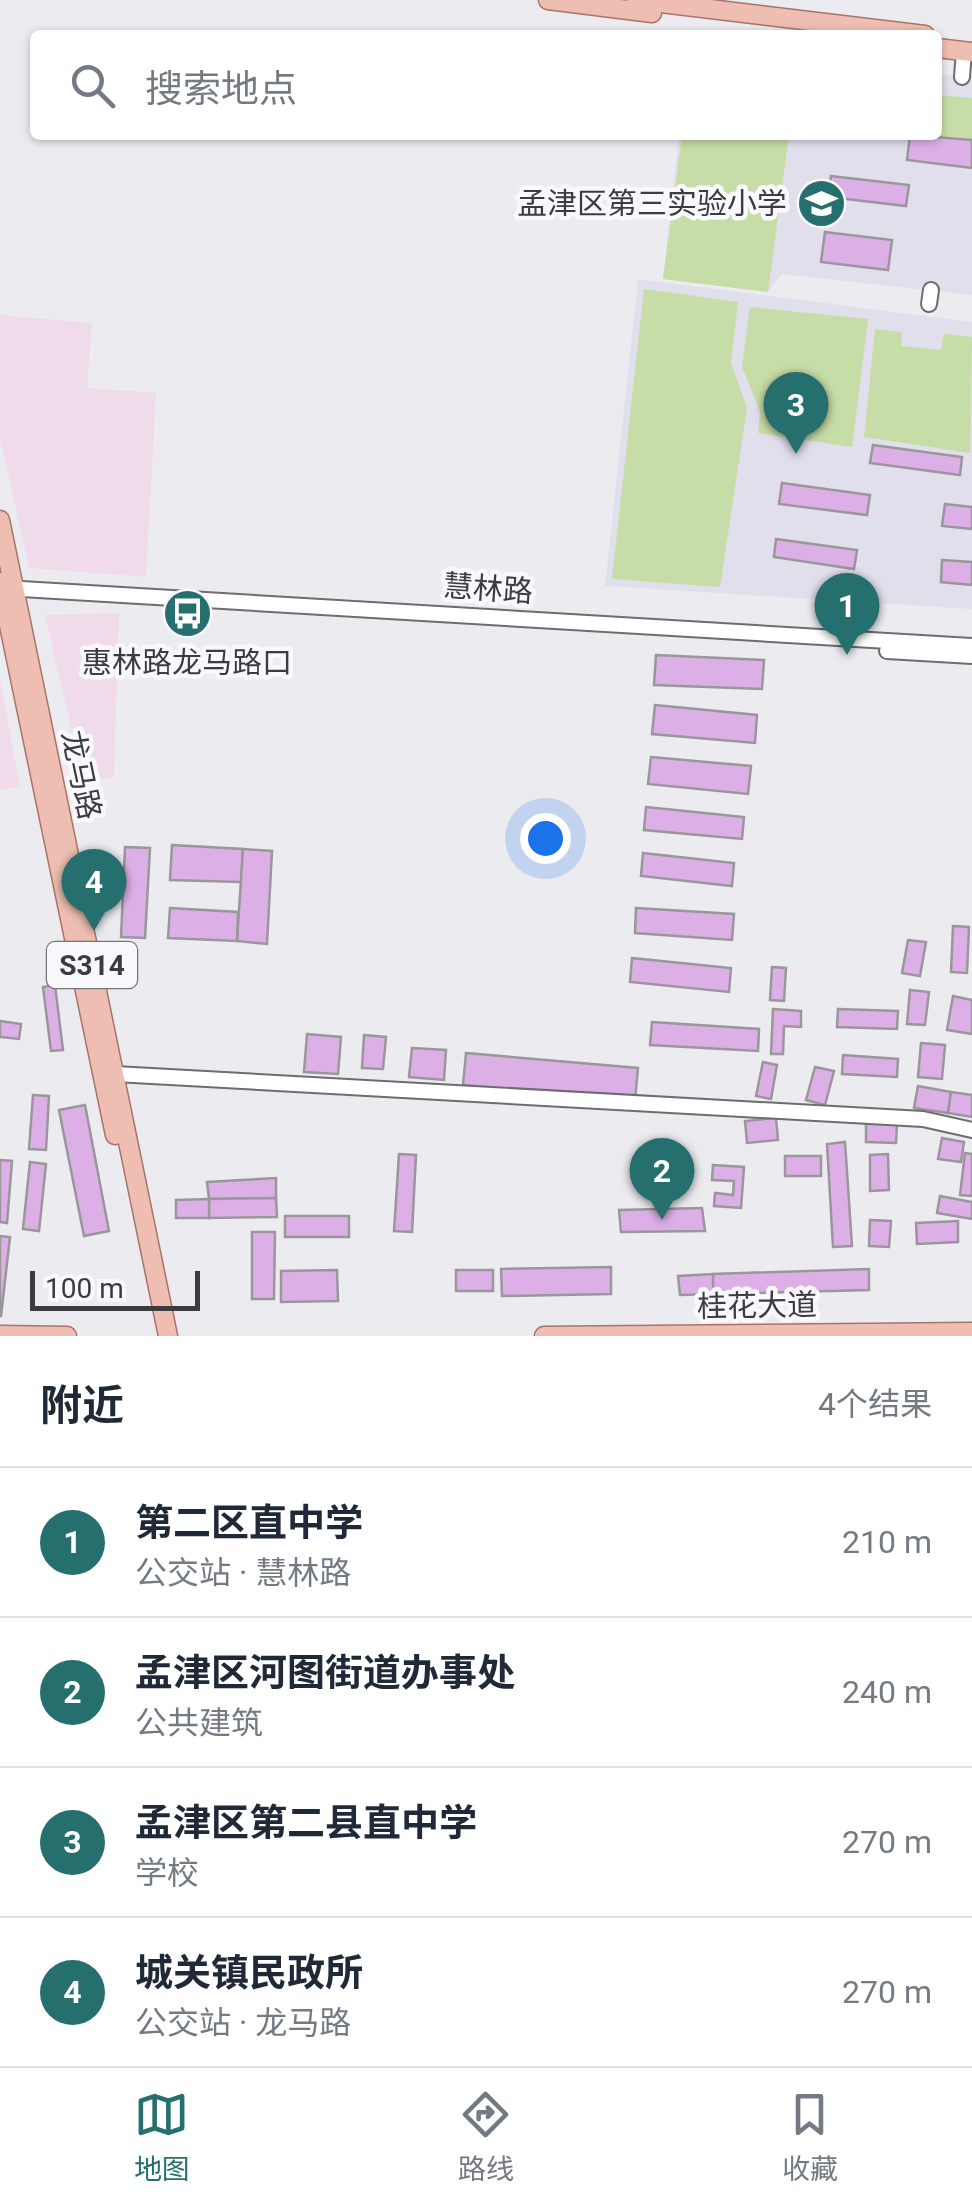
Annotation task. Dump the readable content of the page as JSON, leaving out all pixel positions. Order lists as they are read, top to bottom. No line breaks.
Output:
{"streets":{"main road":["龙马路","S314","桂花大道"],"street":["慧林路"]},"crossings":[["慧林路","龙马路"]],"places":{"school or university":["孟津区第三实验小学"],"bus stop":["惠林路龙马路口"]},"scale_bar":"100 m","page":{"search":"搜索地点","pins":["3","1","4","2"],"scale":"100 m","heading":["附近","4个结果"],"list":[{"mark":"1","name":"第二区直中学","note":"公交站 · 慧林路","value":"210 m"},{"mark":"2","name":"孟津区河图街道办事处","note":"公共建筑","value":"240 m"},{"mark":"3","name":"孟津区第二县直中学","note":"学校","value":"270 m"},{"mark":"4","name":"城关镇民政所","note":"公交站 · 龙马路","value":"270 m"}],"nav":["地图","路线","收藏"]}}
